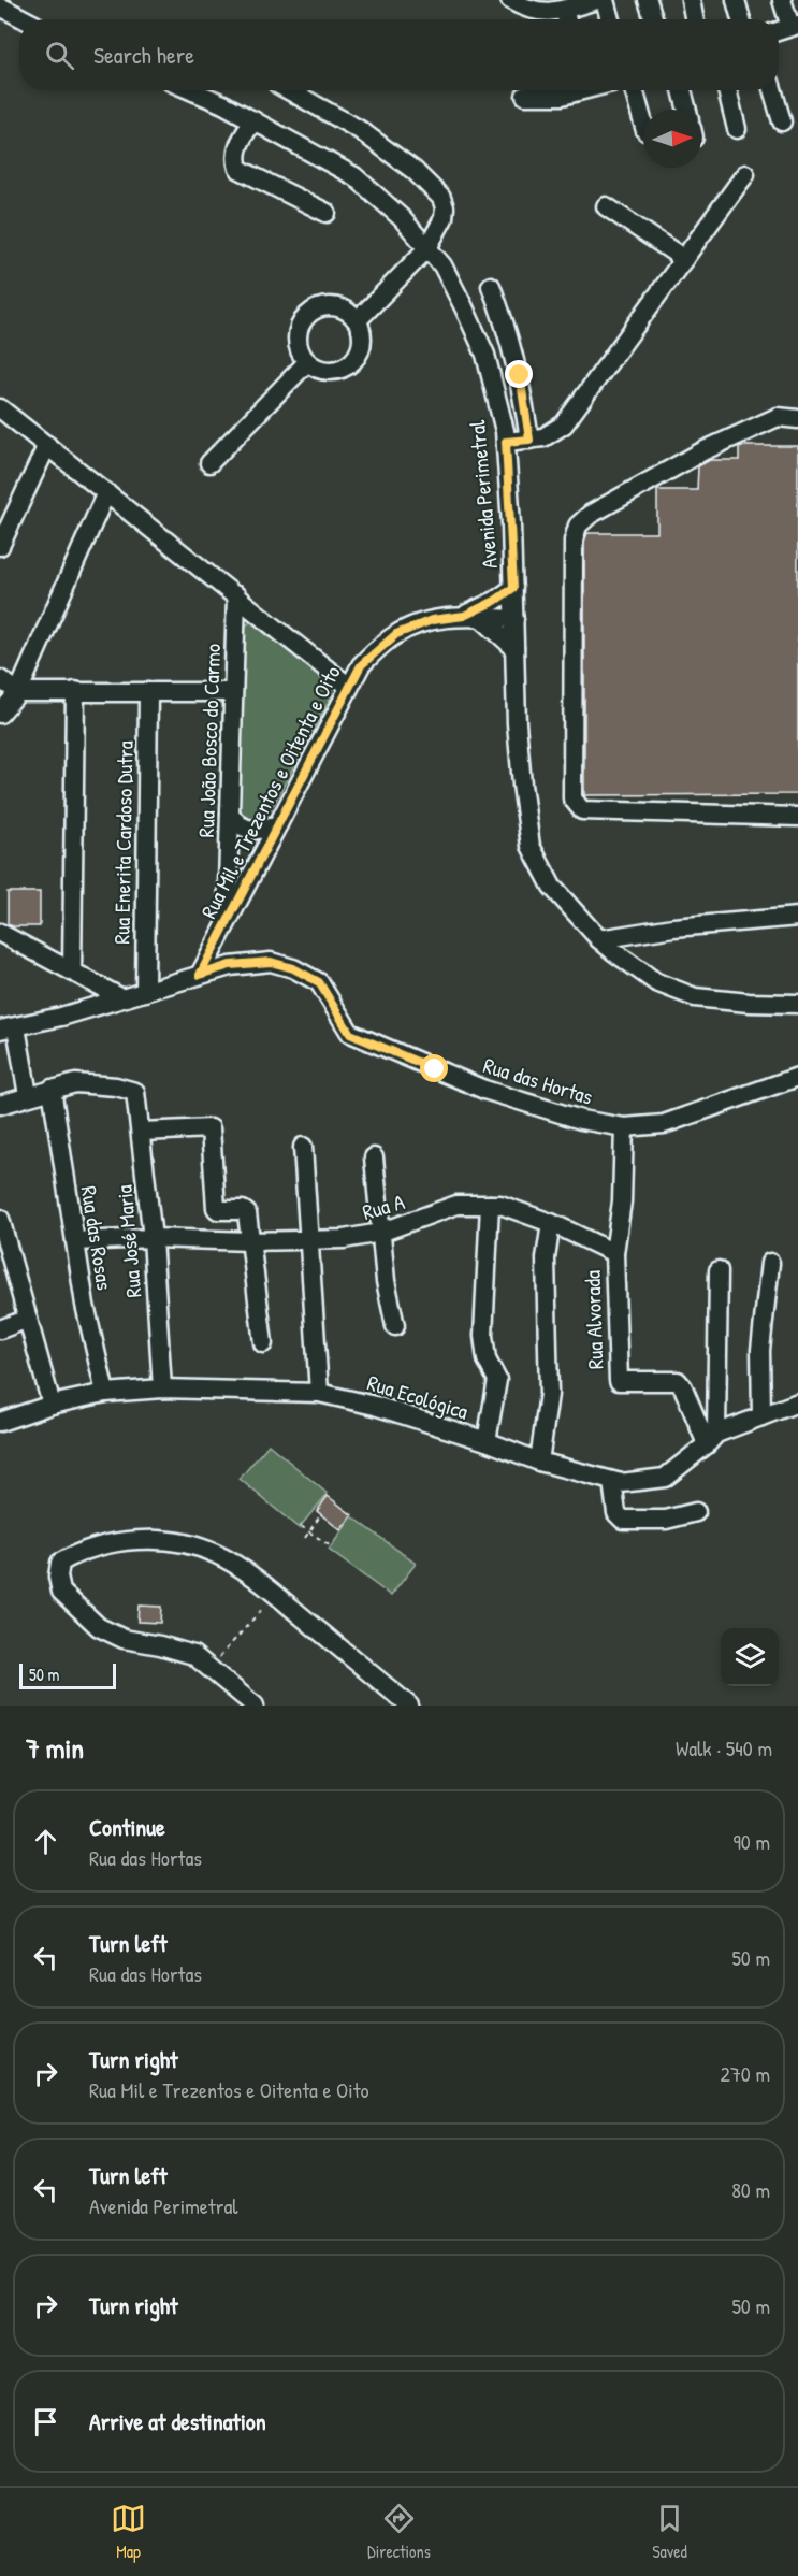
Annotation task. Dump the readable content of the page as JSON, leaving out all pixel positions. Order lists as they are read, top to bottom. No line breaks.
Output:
{"streets":{"street":["Avenida Perimetral","Rua João Bosco do Carmo","Rua Mil e Trezentos e Oitenta e Oito","Rua Enerita Cardoso Dutra","Rua das Hortas","Rua A","Rua das Rosas","Rua José Maria","Rua Alvorada","Rua Ecológica"]},"crossings":[["Avenida Perimetral","Rua Mil e Trezentos e Oitenta e Oito"],["Rua João Bosco do Carmo","Rua Mil e Trezentos e Oitenta e Oito"],["Rua Mil e Trezentos e Oitenta e Oito","Rua das Hortas"],["Rua Enerita Cardoso Dutra","Rua das Hortas"],["Rua das Hortas","Rua Alvorada"],["Rua A","Rua das Rosas"],["Rua A","Rua José Maria"],["Rua A","Rua Alvorada"],["Rua das Rosas","Rua José Maria"],["Rua das Rosas","Rua Ecológica"],["Rua José Maria","Rua Ecológica"],["Rua Alvorada","Rua Ecológica"]],"scale_bar":"50 m","north":"right","page":{"search":"Search here","scale":"50 m","heading":["7 min","Walk · 540 m"],"list":[["Continue","Rua das Hortas","90 m"],["Turn left","Rua das Hortas","50 m"],["Turn right","Rua Mil e Trezentos e Oitenta e Oito","270 m"],["Turn left","Avenida Perimetral","80 m"],["Turn right","50 m"],"Arrive at destination"],"nav":["Map","Directions","Saved"]}}
